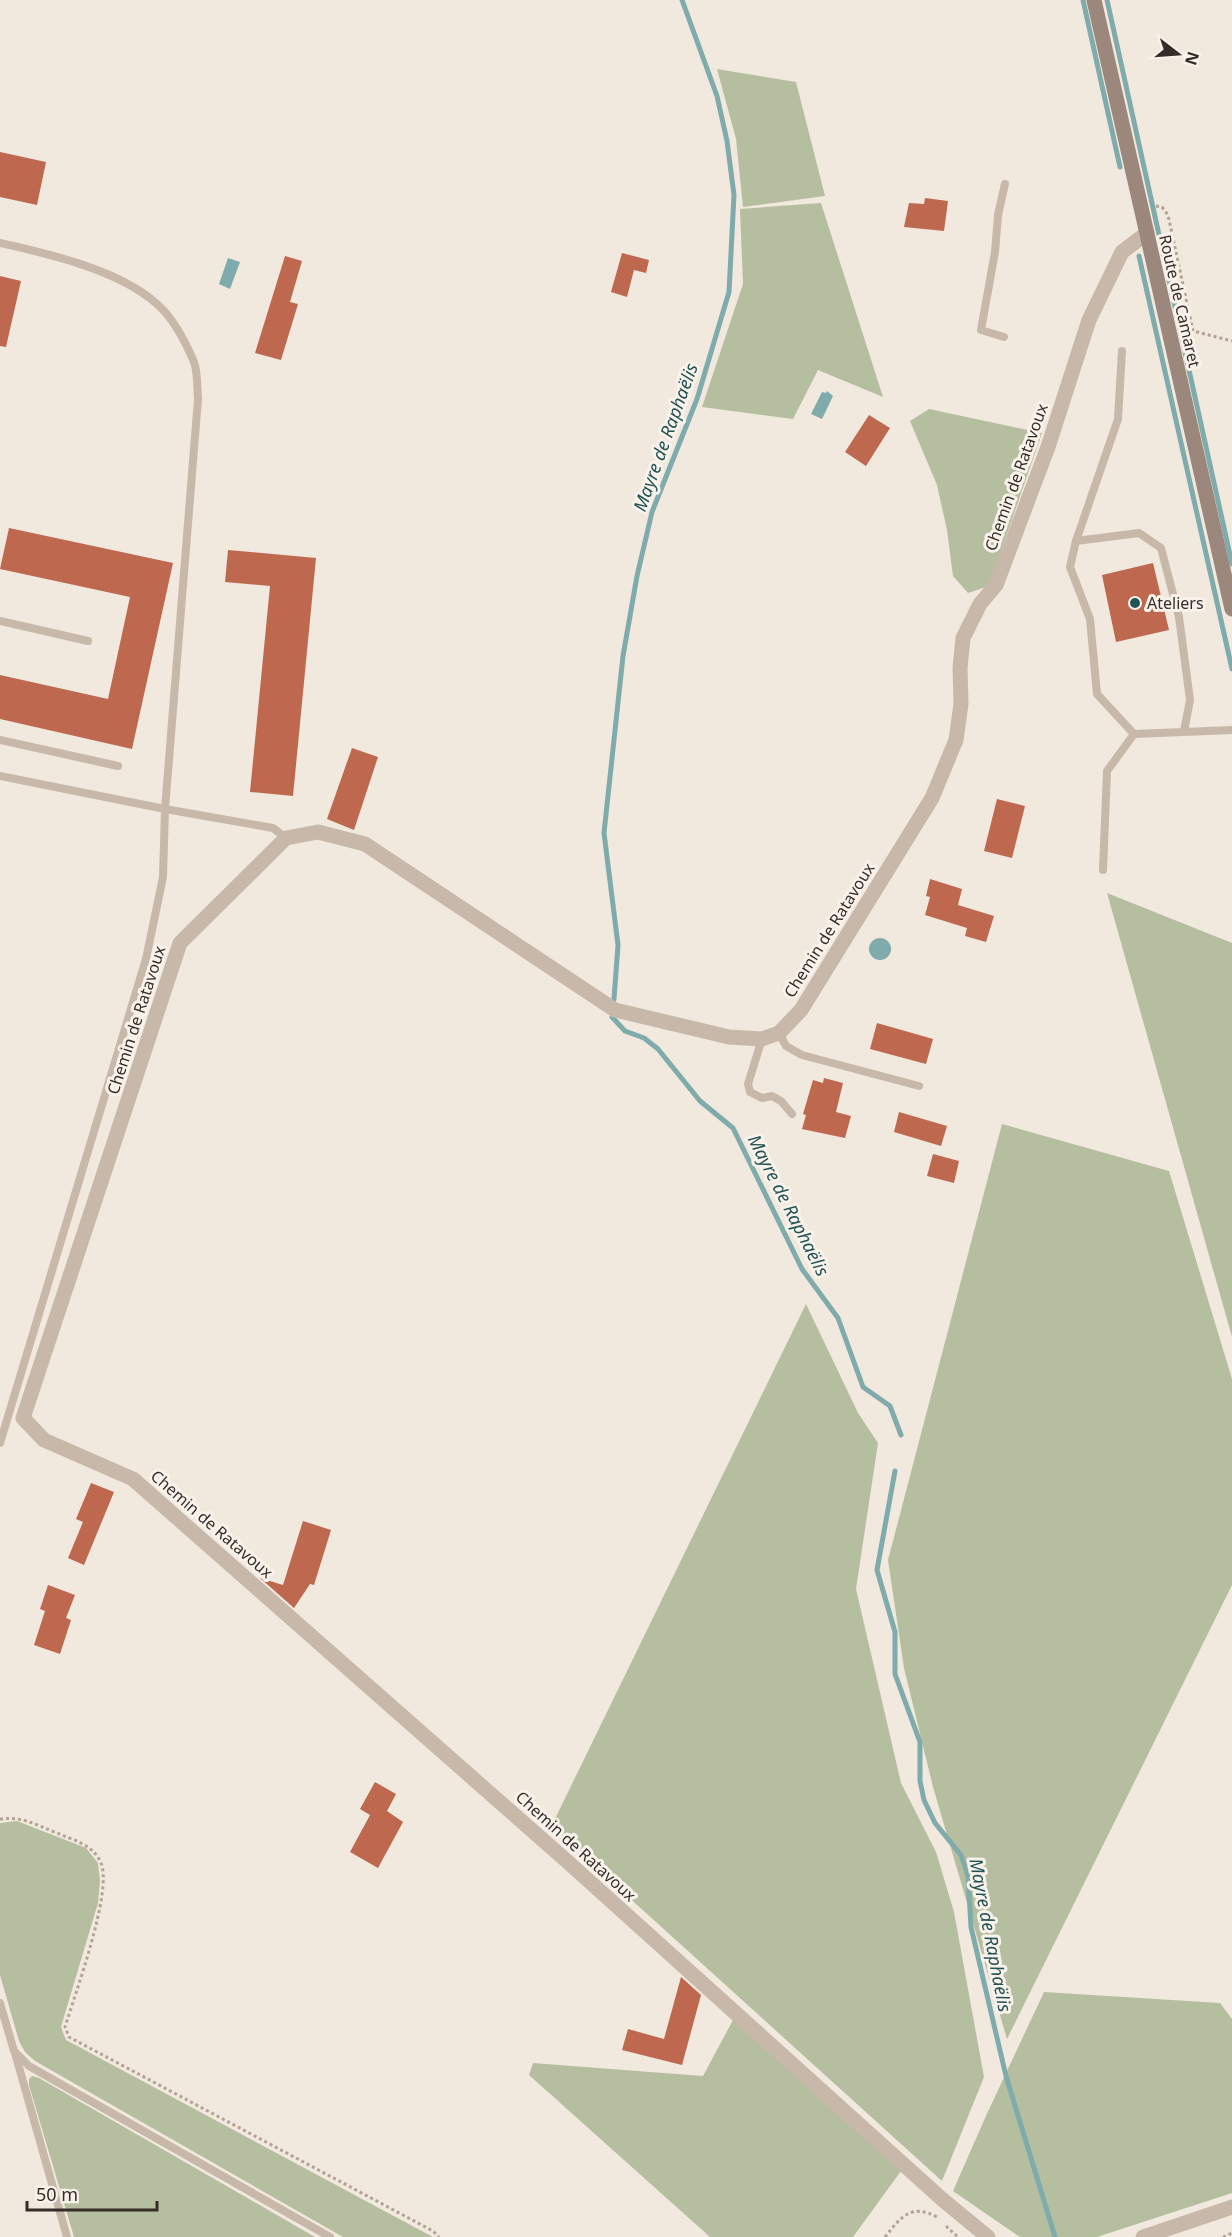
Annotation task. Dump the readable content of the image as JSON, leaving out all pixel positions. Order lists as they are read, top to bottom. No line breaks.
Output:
{"streets":{"main road":["Route de Camaret"],"street":["Chemin de Ratavoux"]},"crossings":[["Route de Camaret","Chemin de Ratavoux"]],"water":["Mayre de Raphaëlis"],"places":["Ateliers"],"scale_bar":"50 m","north":"right"}
